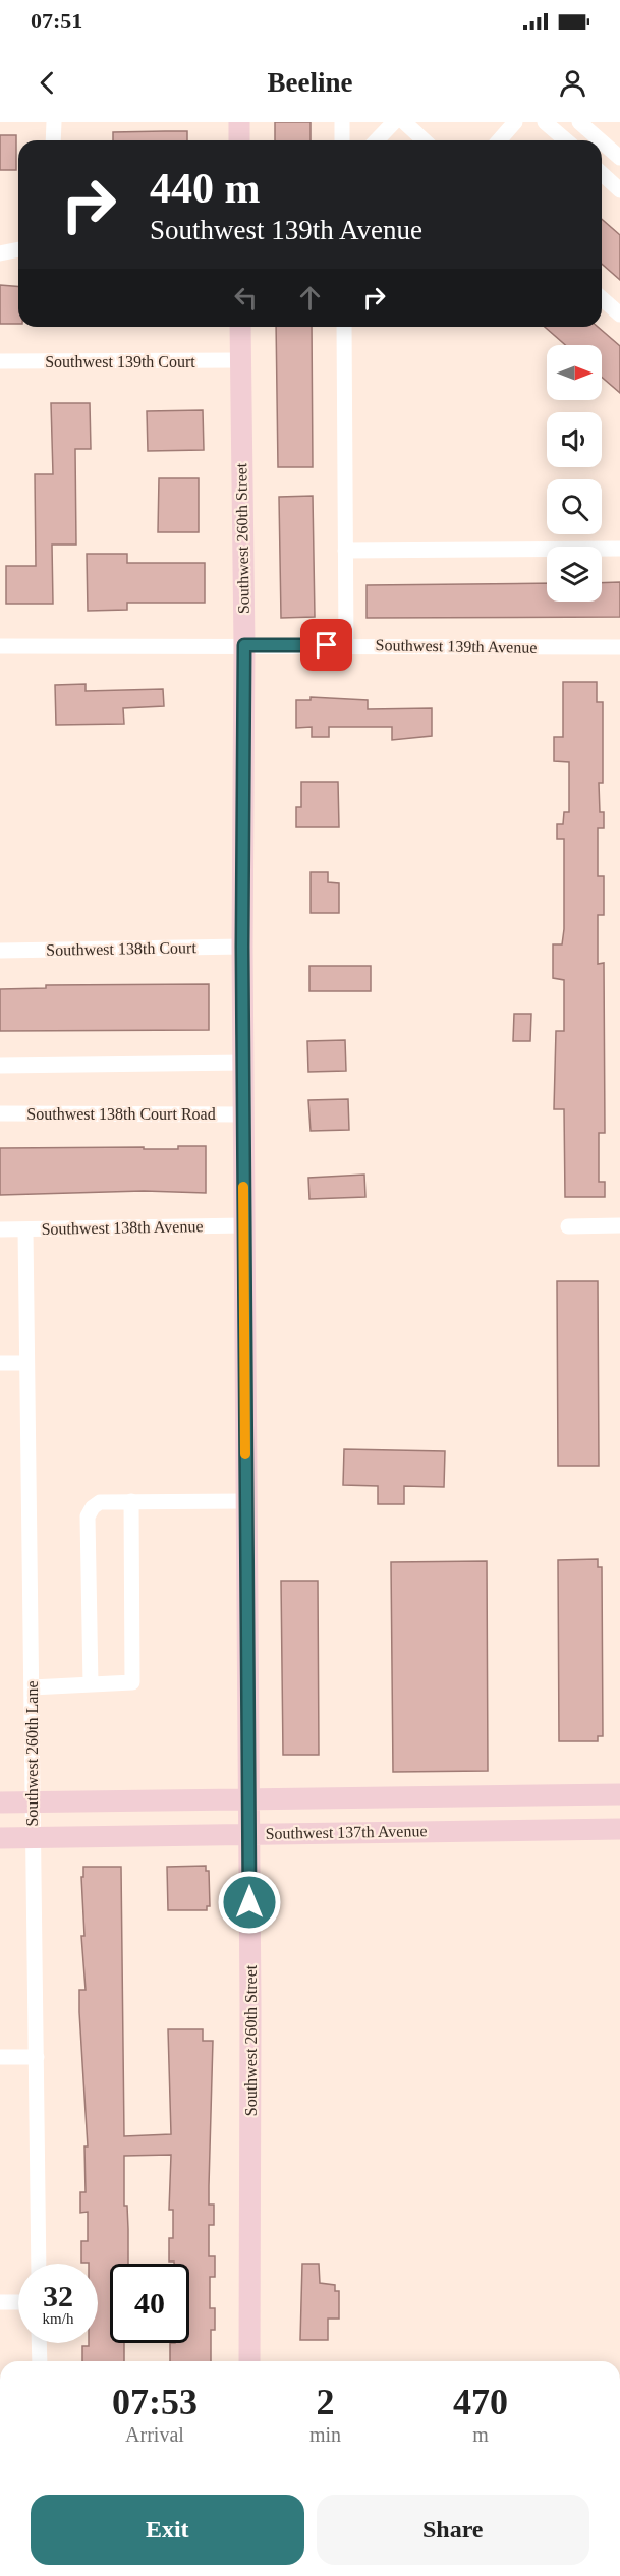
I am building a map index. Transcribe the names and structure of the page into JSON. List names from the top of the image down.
{
  "streets": {
    "street": [
      "Southwest 139th Court",
      "Southwest 260th Street",
      "Southwest 139th Avenue",
      "Southwest 138th Court",
      "Southwest 138th Court Road",
      "Southwest 138th Avenue",
      "Southwest 260th Lane",
      "Southwest 137th Avenue"
    ]
  },
  "crossings": [
    ["Southwest 139th Court", "Southwest 260th Street"],
    ["Southwest 260th Street", "Southwest 139th Avenue"],
    ["Southwest 260th Street", "Southwest 138th Court"],
    ["Southwest 260th Street", "Southwest 138th Court Road"],
    ["Southwest 260th Street", "Southwest 138th Avenue"],
    ["Southwest 260th Street", "Southwest 137th Avenue"],
    ["Southwest 138th Avenue", "Southwest 260th Lane"],
    ["Southwest 260th Lane", "Southwest 137th Avenue"]
  ],
  "north": "right",
  "page": {
    "status": "07:51",
    "header": "Beeline",
    "turn": ["440 m", "Southwest 139th Avenue"],
    "speed": "32 km/h",
    "limit": "40",
    "eta": [
      "07:53",
      "Arrival",
      "2",
      "min",
      "470",
      "m"
    ],
    "buttons": ["Exit", "Share"]
  }
}
